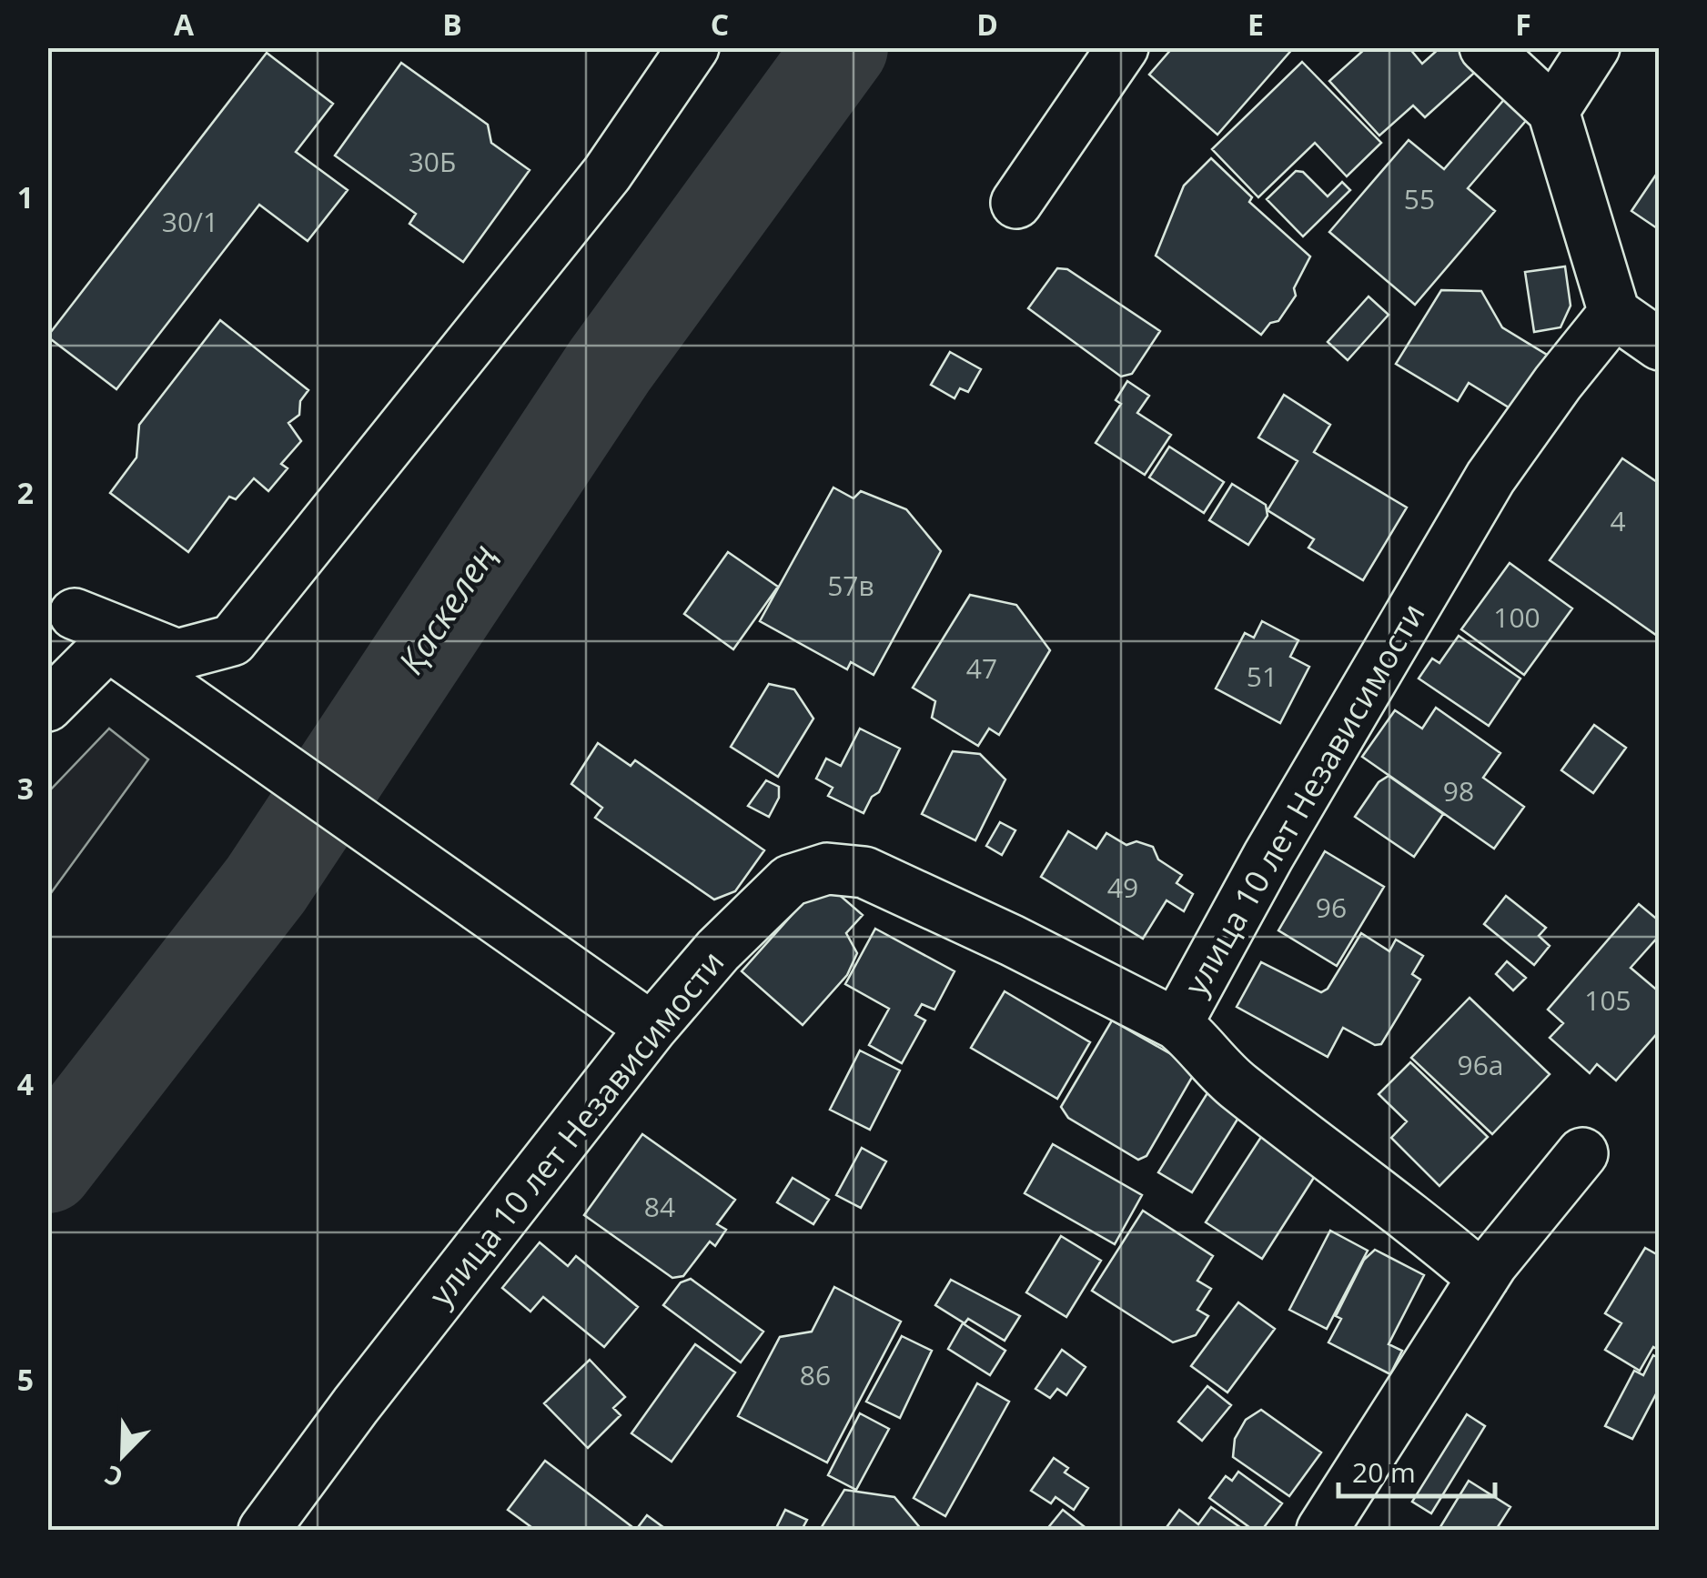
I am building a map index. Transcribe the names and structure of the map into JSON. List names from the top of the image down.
{
  "streets": {
    "street": ["улица 10 лет Независимости"]
  },
  "water": ["Қаскелең"],
  "house_numbers": [
    "30Б",
    "55",
    "30/1",
    "4",
    "57в",
    "100",
    "47",
    "51",
    "98",
    "49",
    "96",
    "105",
    "96а",
    "84",
    "86"
  ],
  "scale_bar": "20 m",
  "north": "bottom left",
  "grid": {
    "columns": [
      "A",
      "B",
      "C",
      "D",
      "E",
      "F"
    ],
    "rows": [
      "1",
      "2",
      "3",
      "4",
      "5"
    ]
  }
}
